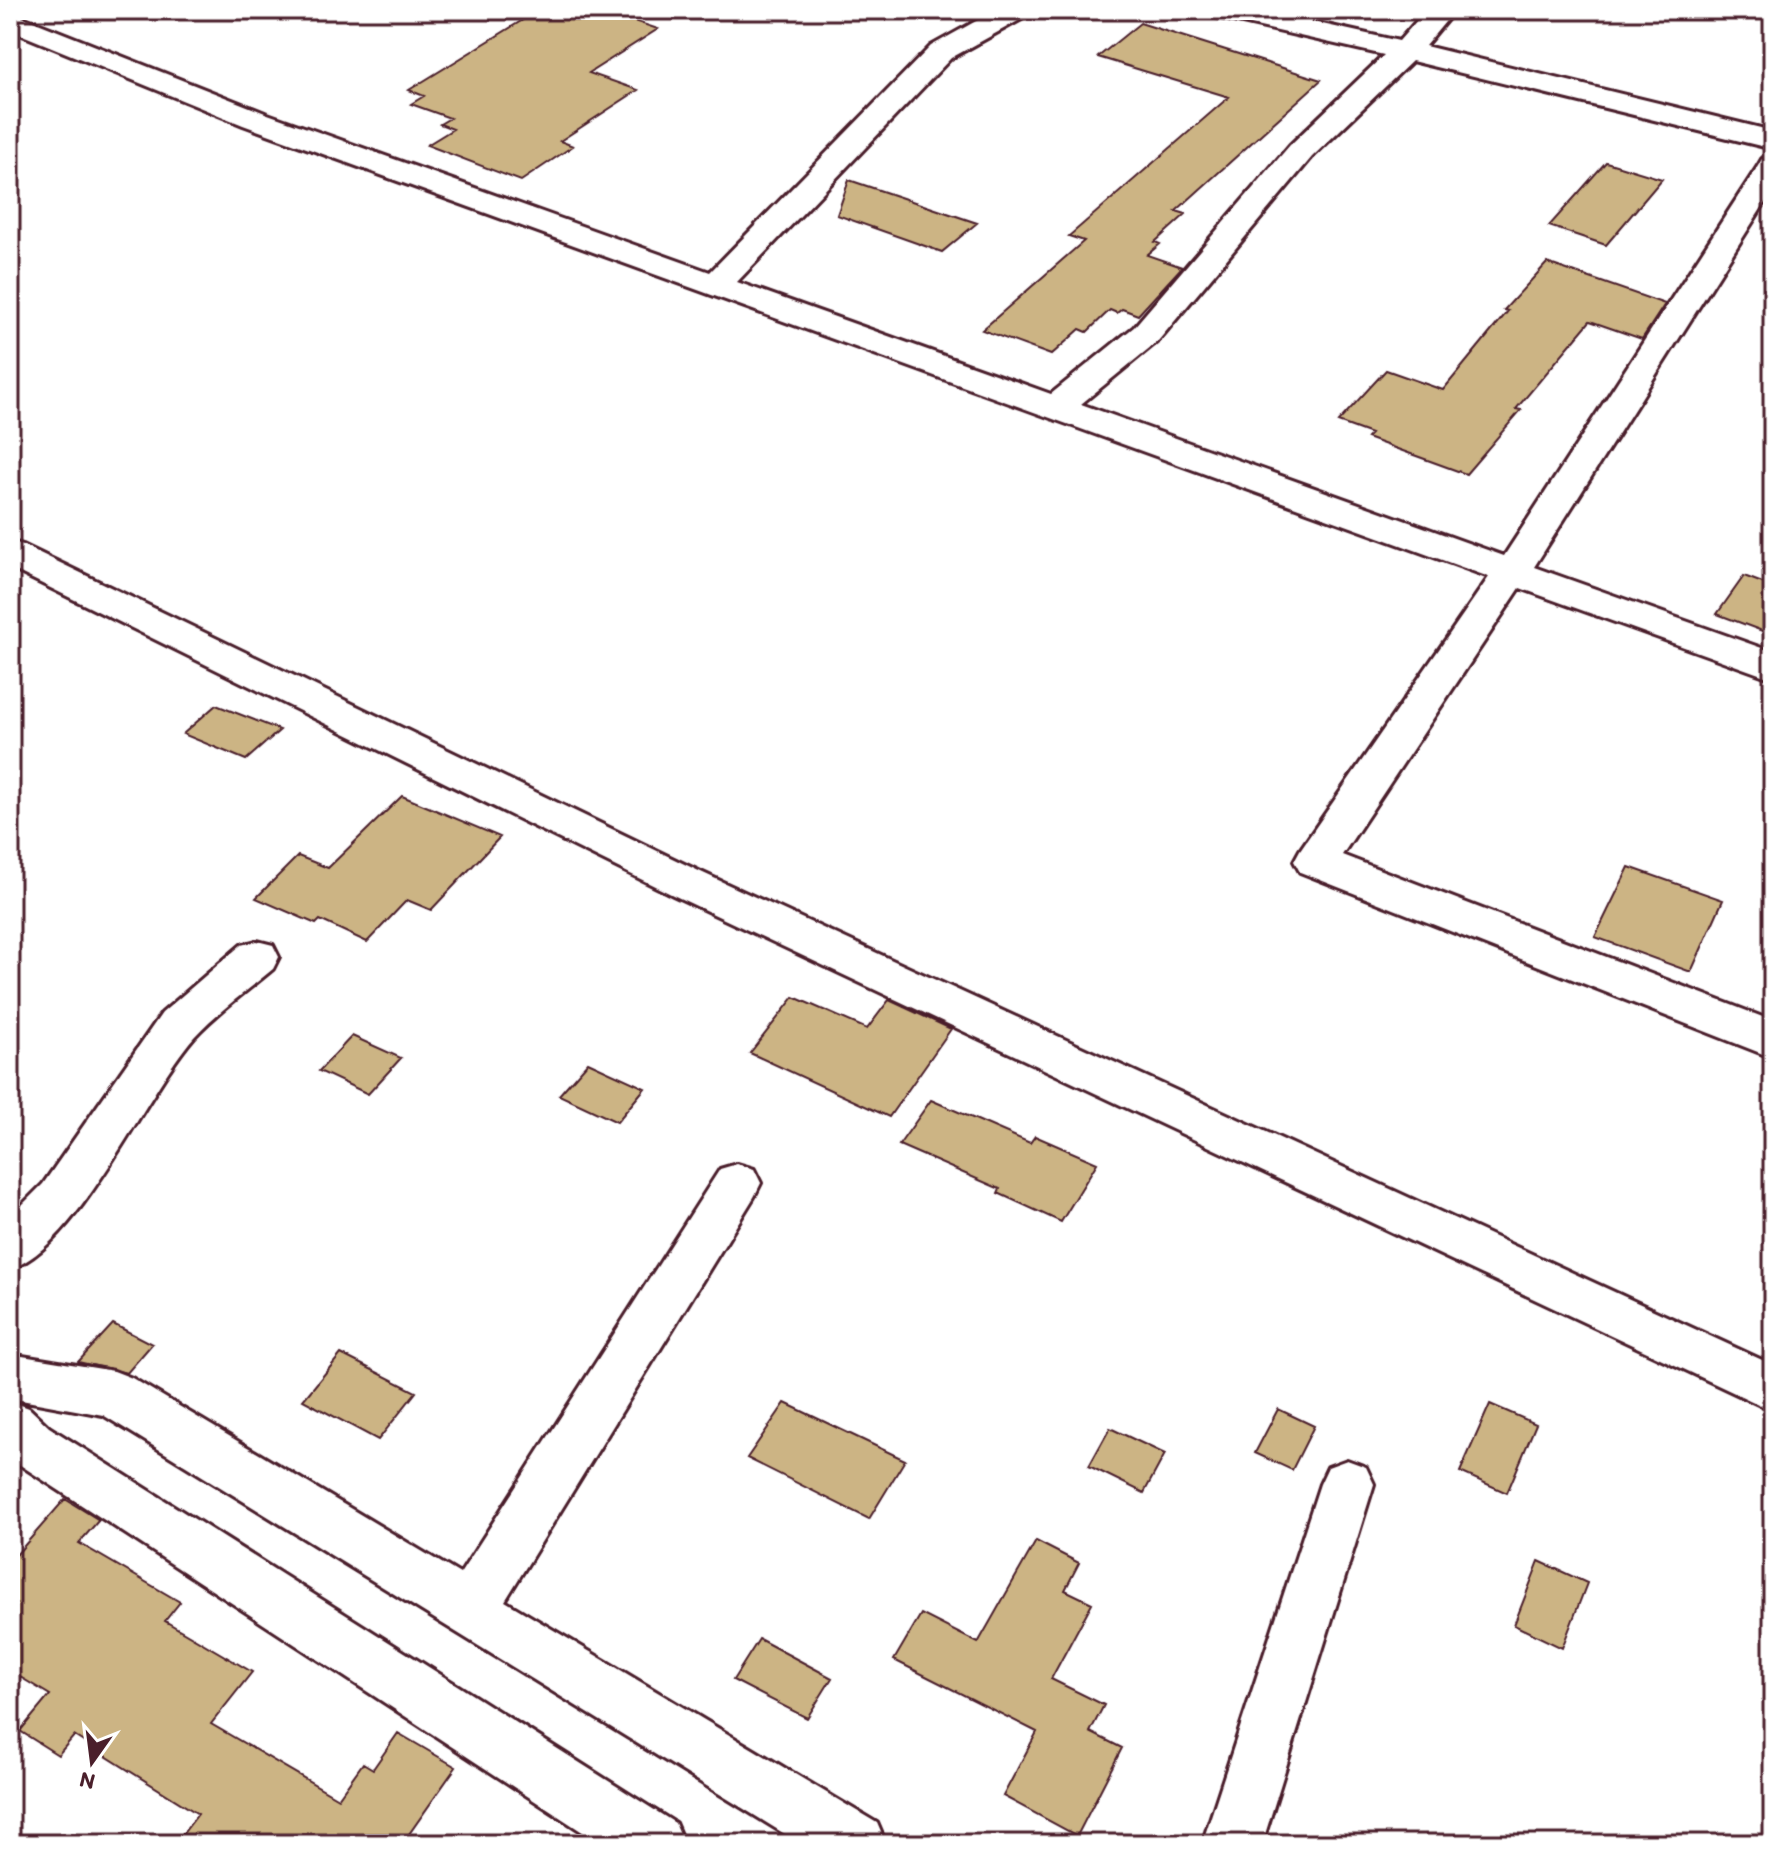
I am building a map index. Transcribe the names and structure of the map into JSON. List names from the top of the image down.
{
  "north": "bottom"
}
